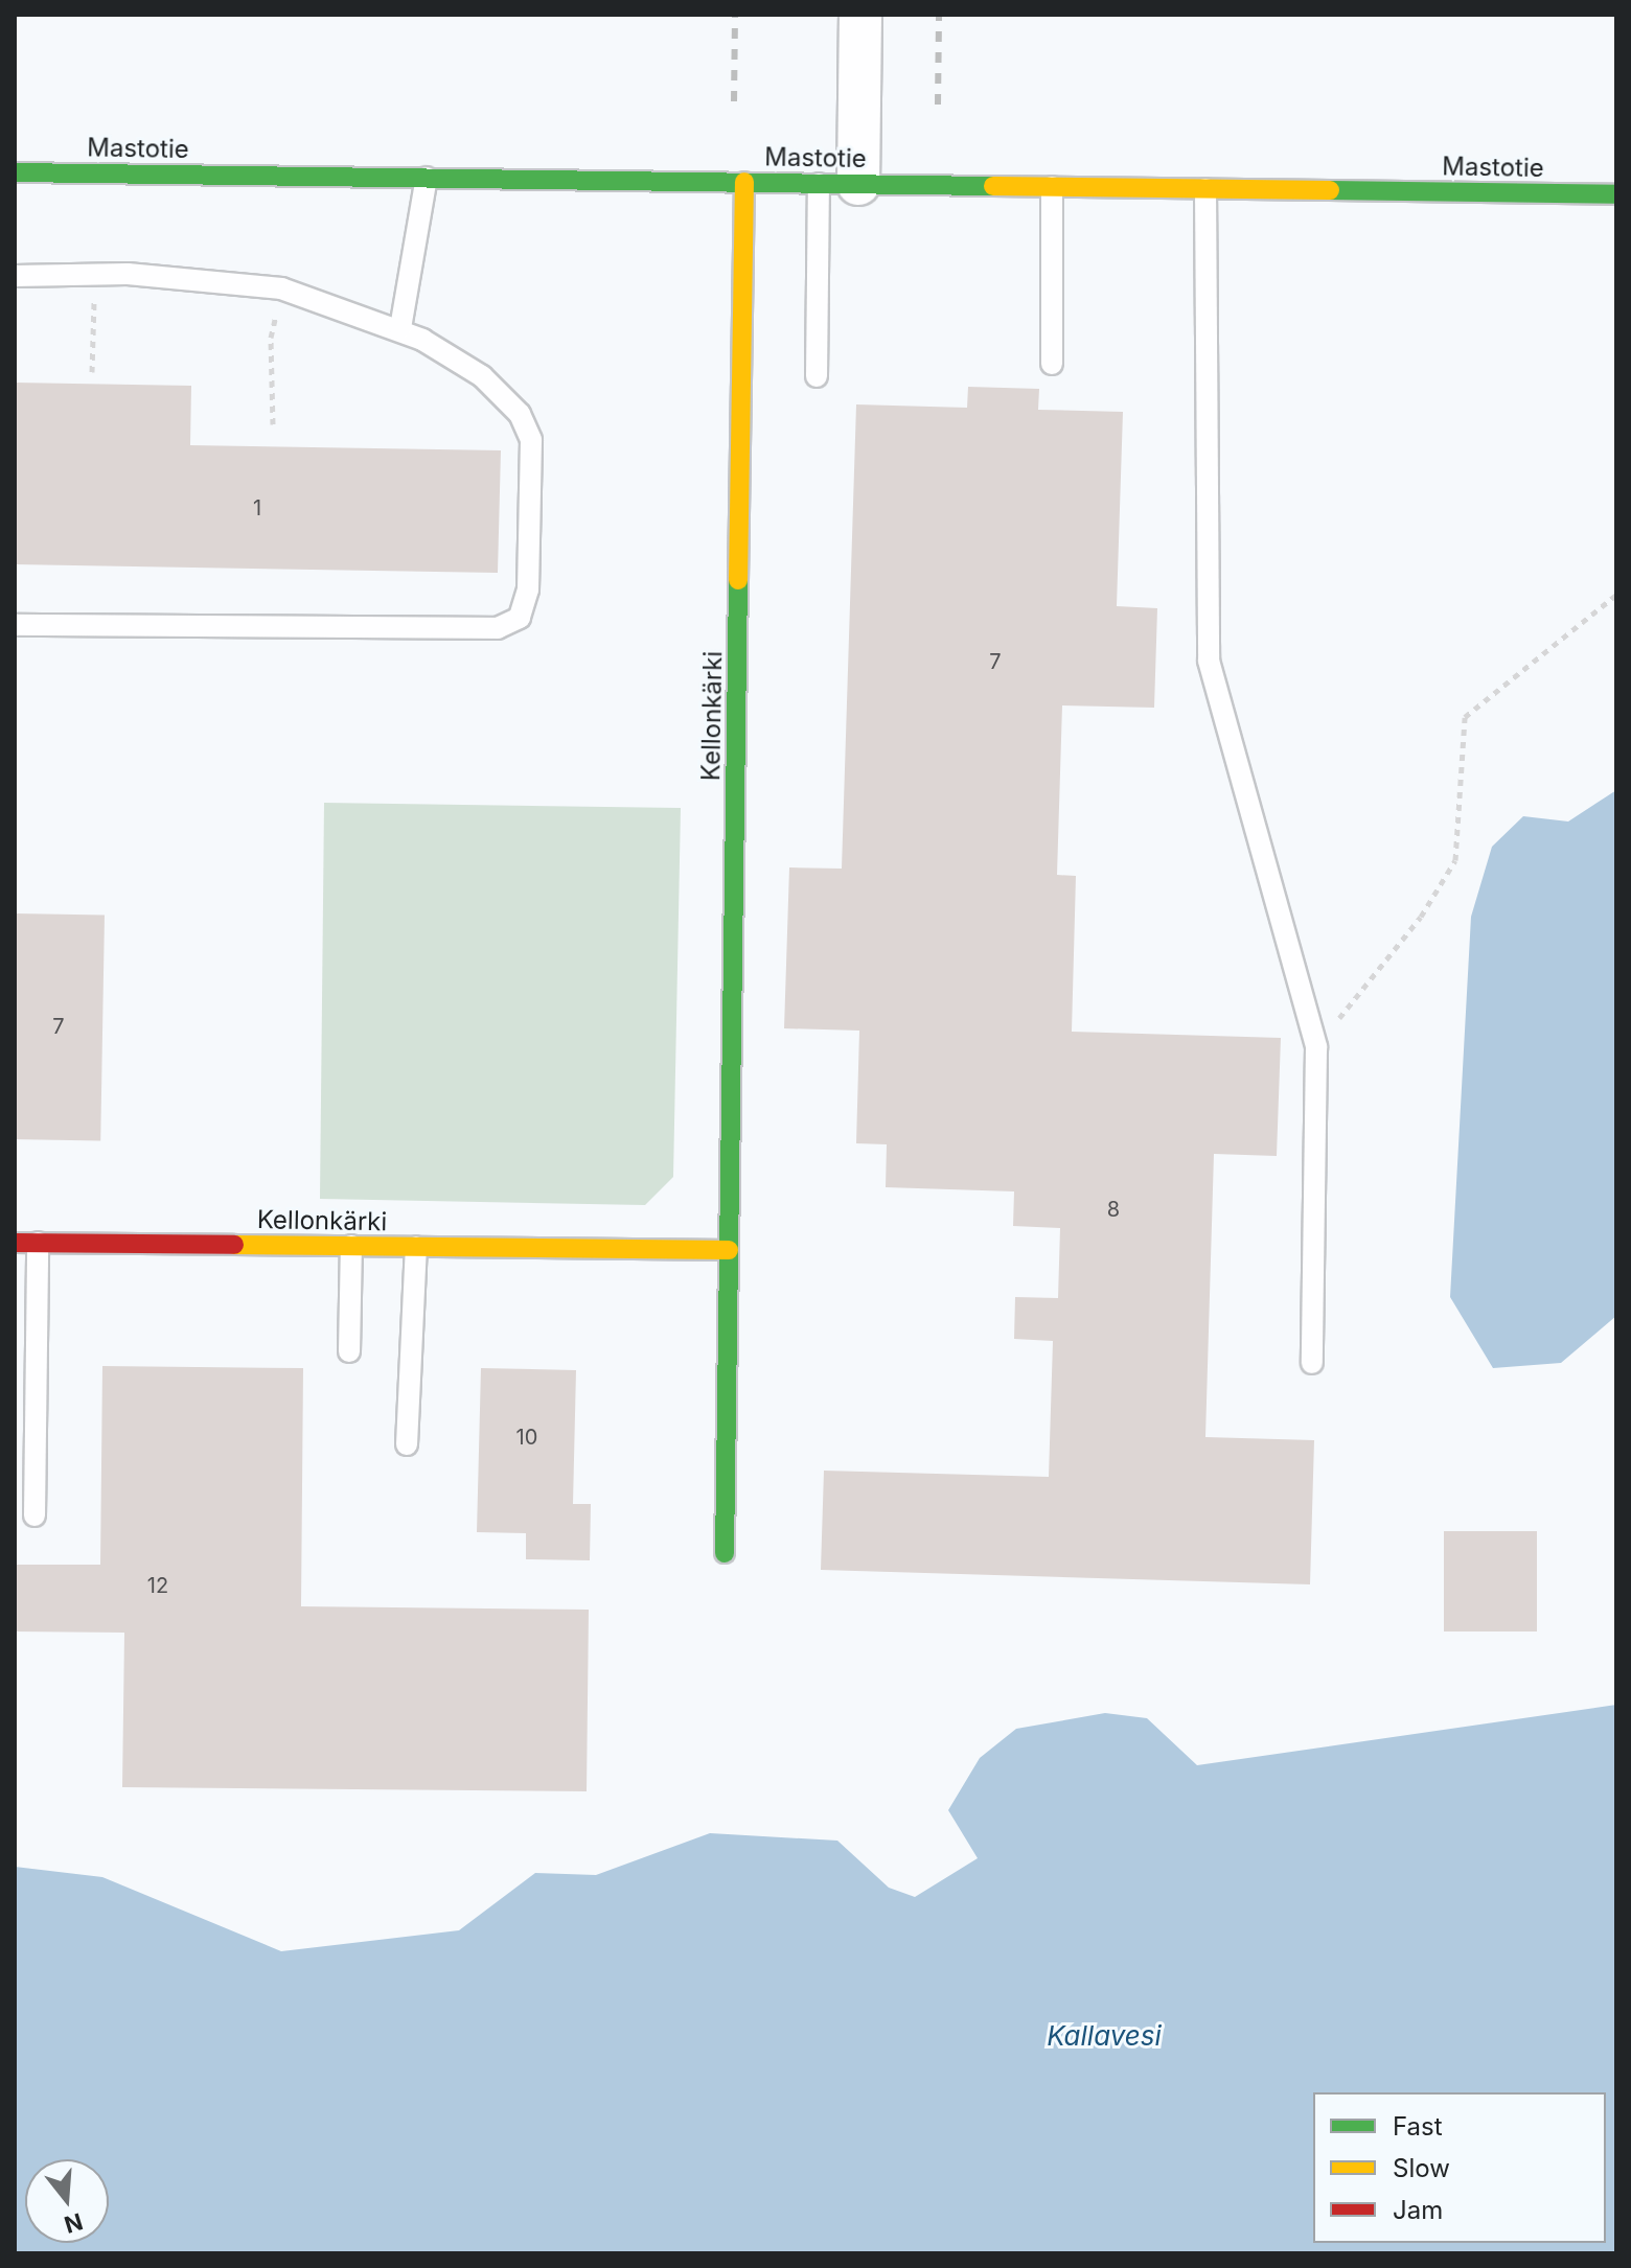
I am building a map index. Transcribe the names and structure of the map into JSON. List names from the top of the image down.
{
  "streets": {
    "street": ["Mastotie", "Kellonkärki"]
  },
  "crossings": [
    ["Mastotie", "Kellonkärki"]
  ],
  "water": ["Kallavesi"],
  "house_numbers": [
    "1",
    "7",
    "7",
    "8",
    "10",
    "12"
  ],
  "legend": ["Fast", "Slow", "Jam"],
  "north": "bottom"
}
